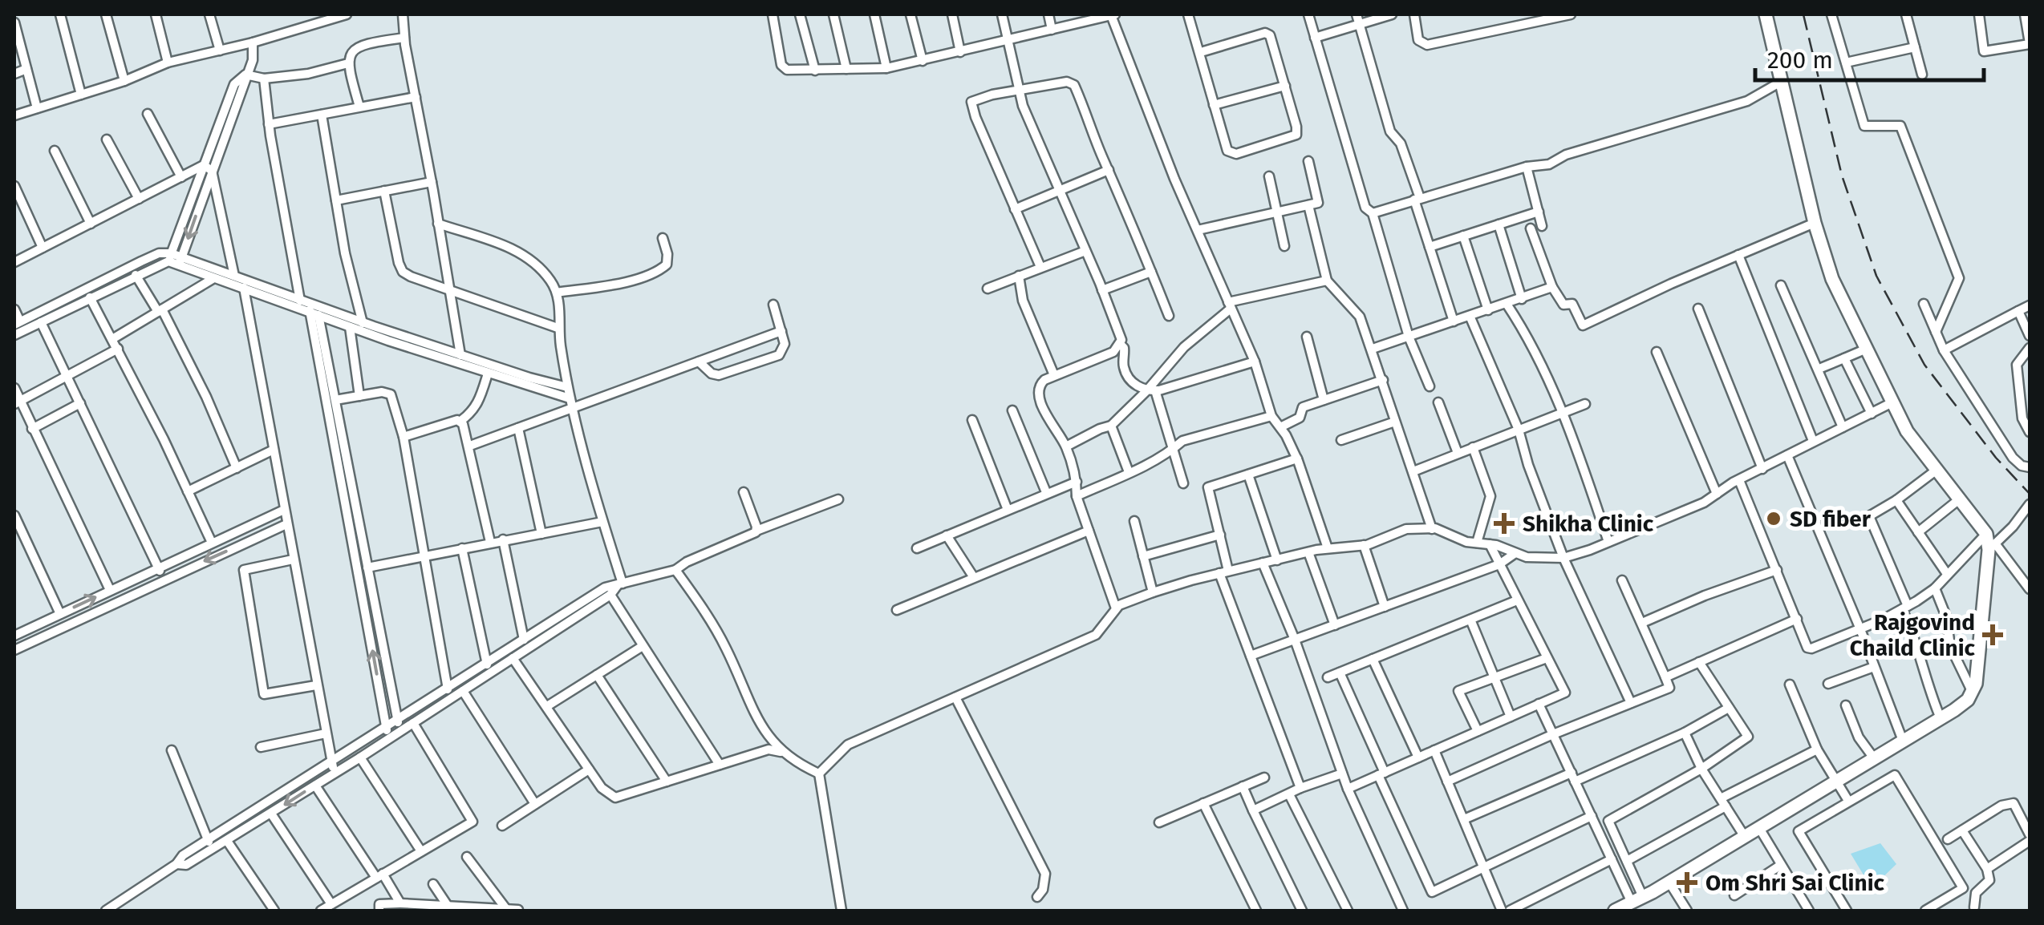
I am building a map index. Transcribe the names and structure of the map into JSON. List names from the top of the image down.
{
  "places": {
    "other": ["SD fiber"],
    "health": ["Shikha Clinic", "Rajgovind Chaild Clinic", "Om Shri Sai Clinic"]
  },
  "scale_bar": "200 m"
}
